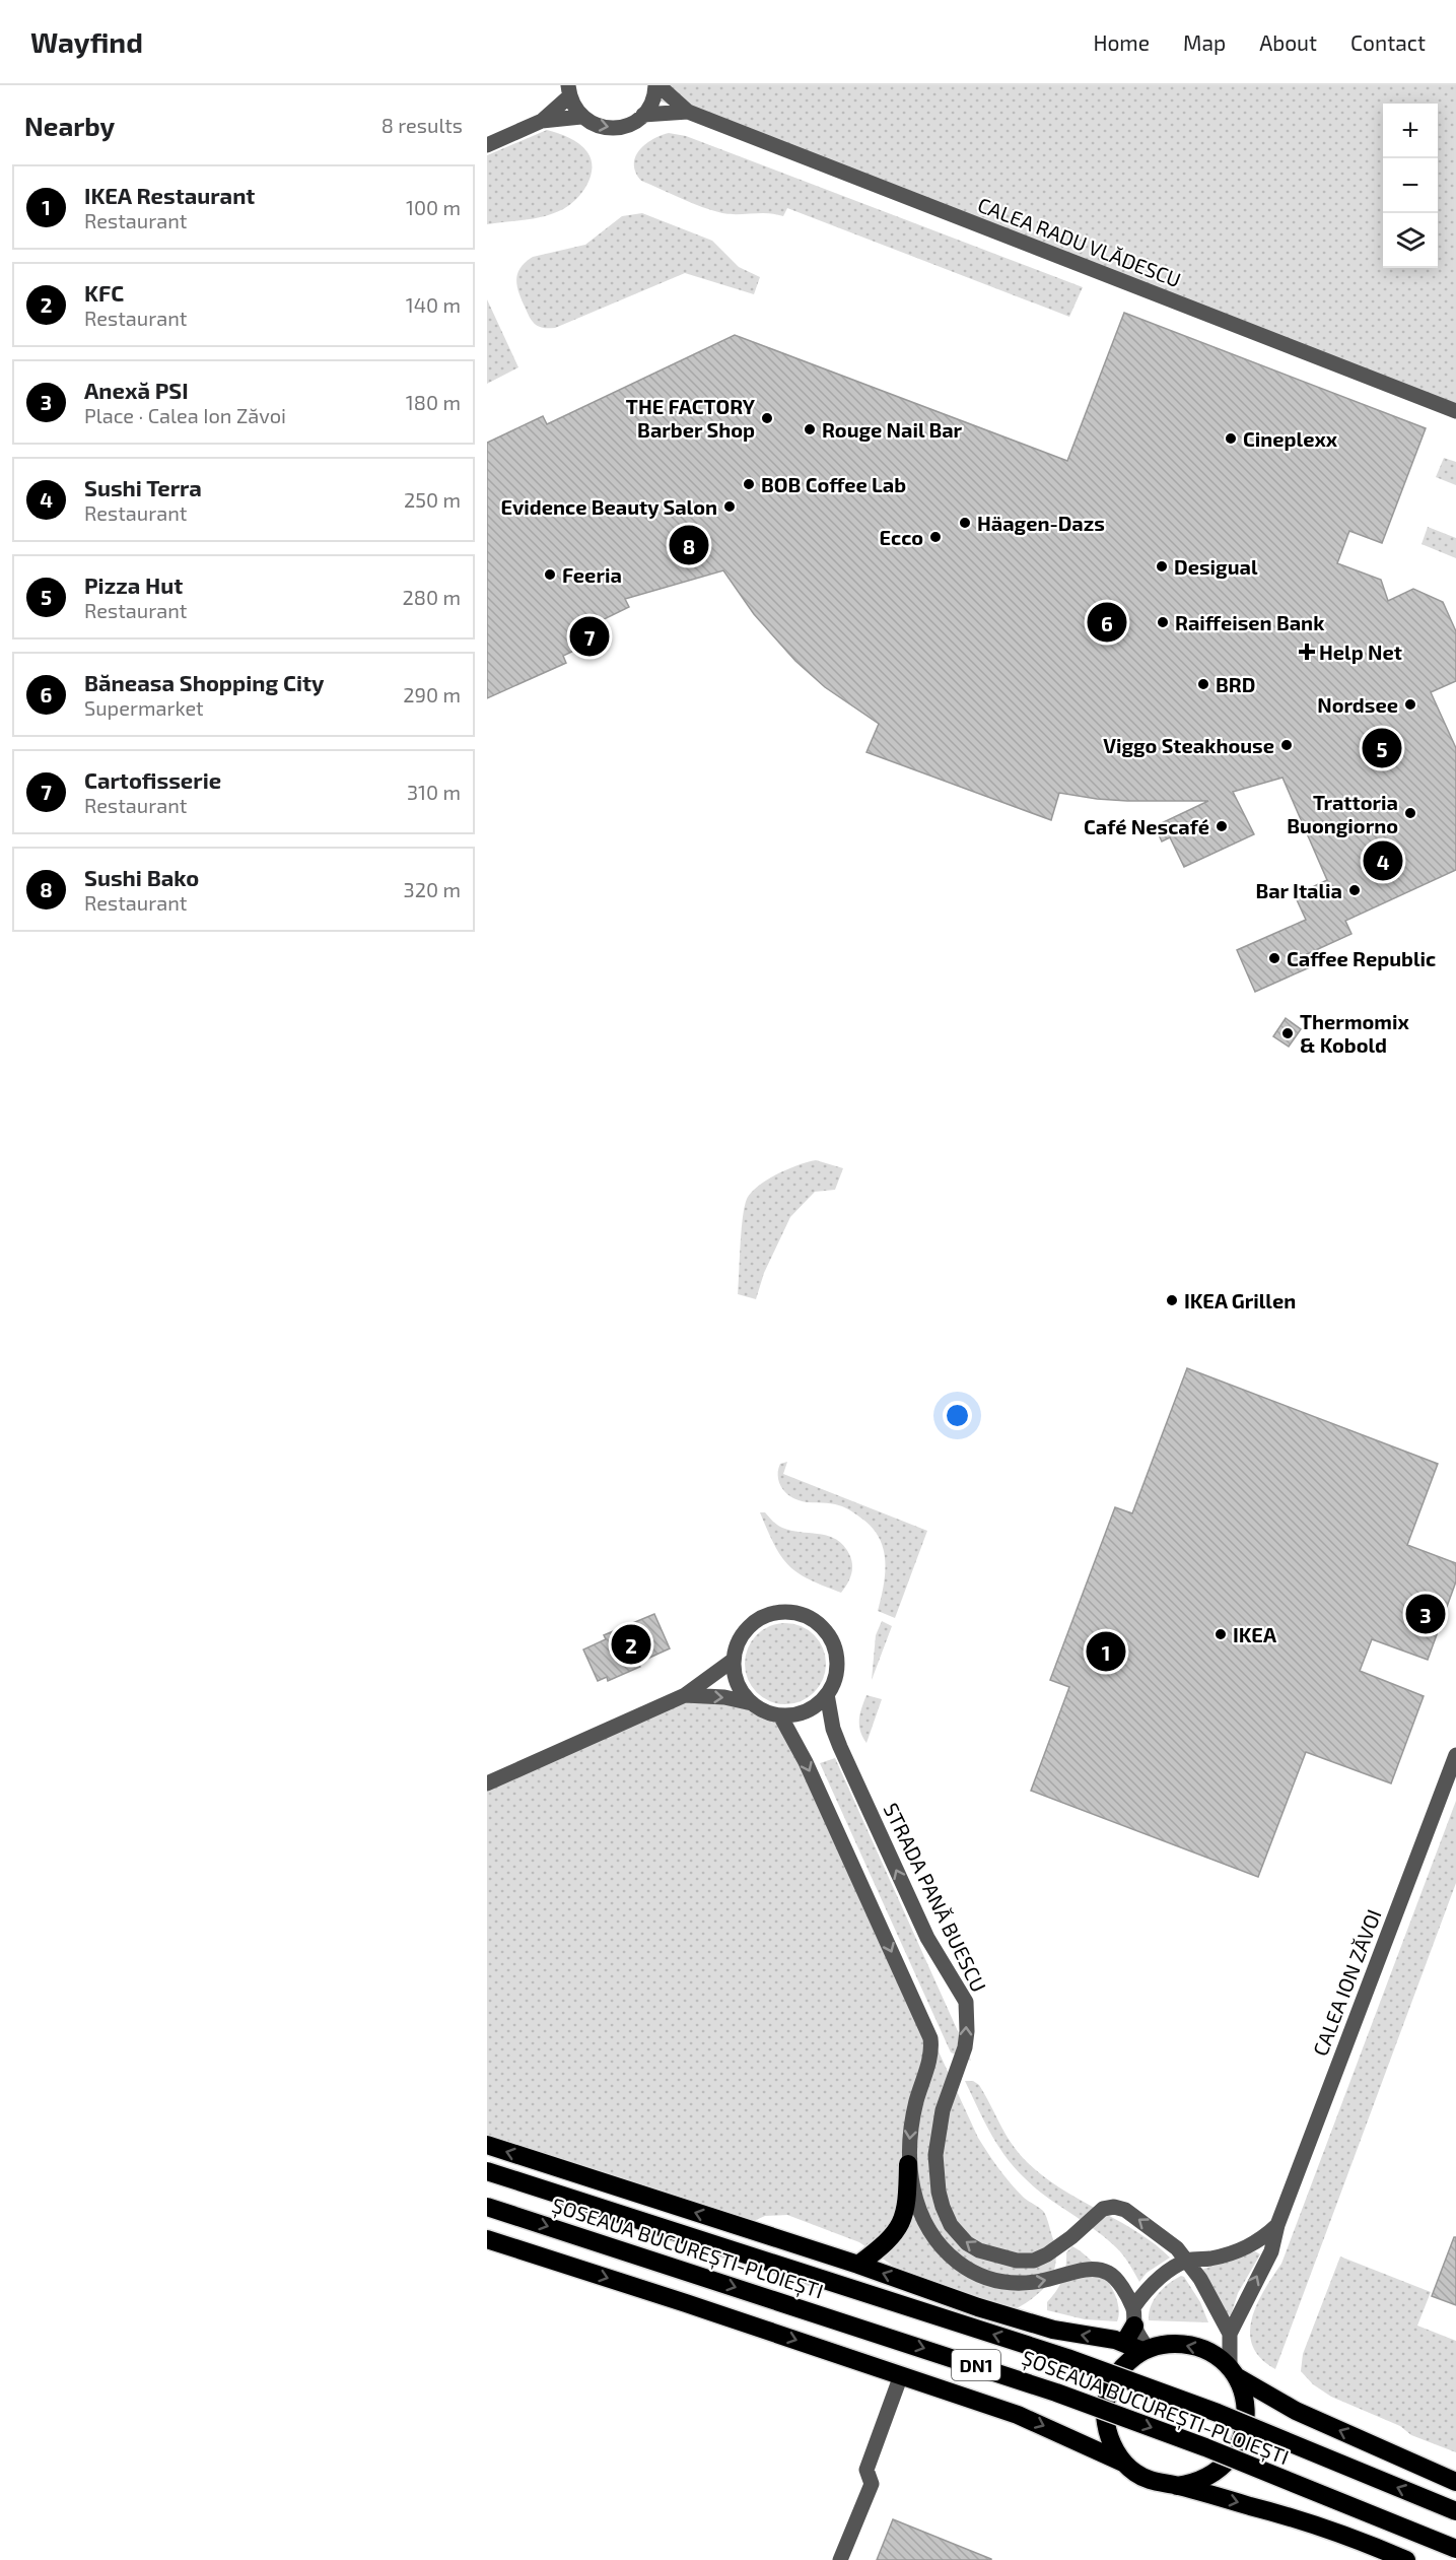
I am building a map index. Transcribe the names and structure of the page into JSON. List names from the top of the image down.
{
  "streets": {
    "highway": ["ȘOSEAUA BUCUREȘTI-PLOIEȘTI", "DN1"],
    "street": ["CALEA RADU VLĂDESCU", "STRADA PANĂ BUESCU", "CALEA ION ZĂVOI"]
  },
  "crossings": [
    ["STRADA PANĂ BUESCU", "CALEA ION ZĂVOI"],
    ["STRADA PANĂ BUESCU", "DN1"]
  ],
  "places": {
    "other": [
      "THE FACTORY Barber Shop",
      "Rouge Nail Bar",
      "Cineplexx",
      "BOB Coffee Lab",
      "Evidence Beauty Salon",
      "Häagen-Dazs",
      "Ecco",
      "Desigual",
      "Feeria",
      "Raiffeisen Bank",
      "BRD",
      "Nordsee",
      "Viggo Steakhouse",
      "Trattoria Buongiorno",
      "Café Nescafé",
      "Bar Italia",
      "Caffee Republic",
      "Thermomix & Kobold",
      "IKEA Grillen",
      "IKEA"
    ],
    "health": ["Help Net"]
  },
  "page": {
    "header": "Wayfind",
    "nav": [
      "Home",
      "Map",
      "About",
      "Contact"
    ],
    "heading": ["Nearby", "8 results"],
    "map_buttons": ["+", "−"],
    "list": [
      {
        "mark": "1",
        "name": "IKEA Restaurant",
        "note": "Restaurant",
        "value": "100 m"
      },
      {
        "mark": "2",
        "name": "KFC",
        "note": "Restaurant",
        "value": "140 m"
      },
      {
        "mark": "3",
        "name": "Anexă PSI",
        "note": "Place · Calea Ion Zăvoi",
        "value": "180 m"
      },
      {
        "mark": "4",
        "name": "Sushi Terra",
        "note": "Restaurant",
        "value": "250 m"
      },
      {
        "mark": "5",
        "name": "Pizza Hut",
        "note": "Restaurant",
        "value": "280 m"
      },
      {
        "mark": "6",
        "name": "Băneasa Shopping City",
        "note": "Supermarket",
        "value": "290 m"
      },
      {
        "mark": "7",
        "name": "Cartofisserie",
        "note": "Restaurant",
        "value": "310 m"
      },
      {
        "mark": "8",
        "name": "Sushi Bako",
        "note": "Restaurant",
        "value": "320 m"
      }
    ],
    "pins": [
      "8",
      "6",
      "7",
      "5",
      "4",
      "3",
      "2",
      "1"
    ]
  }
}
